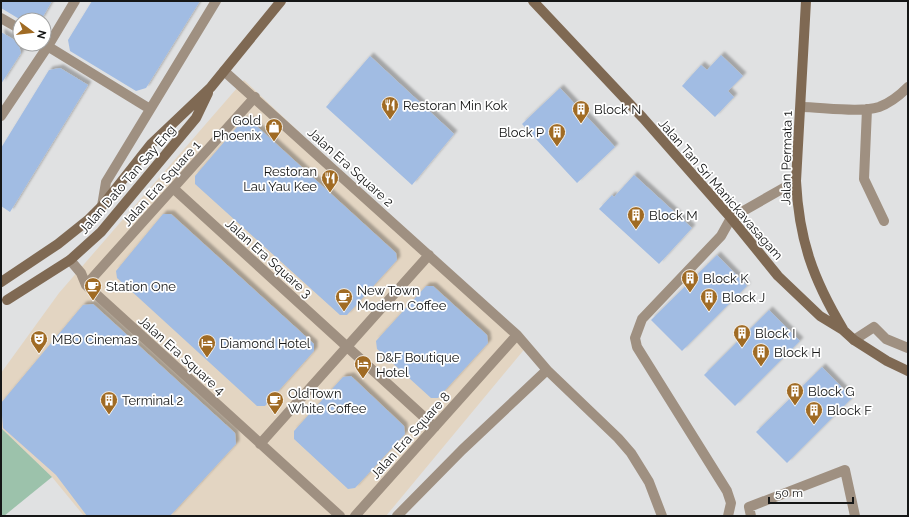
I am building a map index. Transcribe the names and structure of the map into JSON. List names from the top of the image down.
{
  "streets": {
    "main road": ["Jalan Permata 1", "Jalan Dato Tan Say Eng", "Jalan Tan Sri Manickavasagam"],
    "street": [
      "Jalan Era Square 2",
      "Jalan Era Square 1",
      "Jalan Era Square 3",
      "Jalan Era Square 4",
      "Jalan Era Square 8"
    ]
  },
  "crossings": [
    ["Jalan Permata 1", "Jalan Tan Sri Manickavasagam"],
    ["Jalan Era Square 2", "Jalan Dato Tan Say Eng"],
    ["Jalan Era Square 2", "Jalan Era Square 1"],
    ["Jalan Era Square 2", "Jalan Era Square 8"],
    ["Jalan Dato Tan Say Eng", "Jalan Era Square 4"],
    ["Jalan Era Square 1", "Jalan Era Square 3"],
    ["Jalan Era Square 1", "Jalan Era Square 4"],
    ["Jalan Era Square 3", "Jalan Era Square 8"]
  ],
  "places": {
    "restaurant": ["Restoran Min Kok", "Restoran Lau Yau Kee"],
    "building": [
      "Block N",
      "Block P",
      "Block M",
      "Block K",
      "Block J",
      "Block I",
      "Block H",
      "Block G",
      "Terminal 2",
      "Block F"
    ],
    "shop": ["Gold Phoenix"],
    "cafe": ["Station One", "New Town Modern Coffee", "OldTown White Coffee"],
    "theatre": ["MBO Cinemas"],
    "hotel": ["Diamond Hotel", "D&F Boutique Hotel"]
  },
  "scale_bar": "50 m",
  "north": "right"
}
